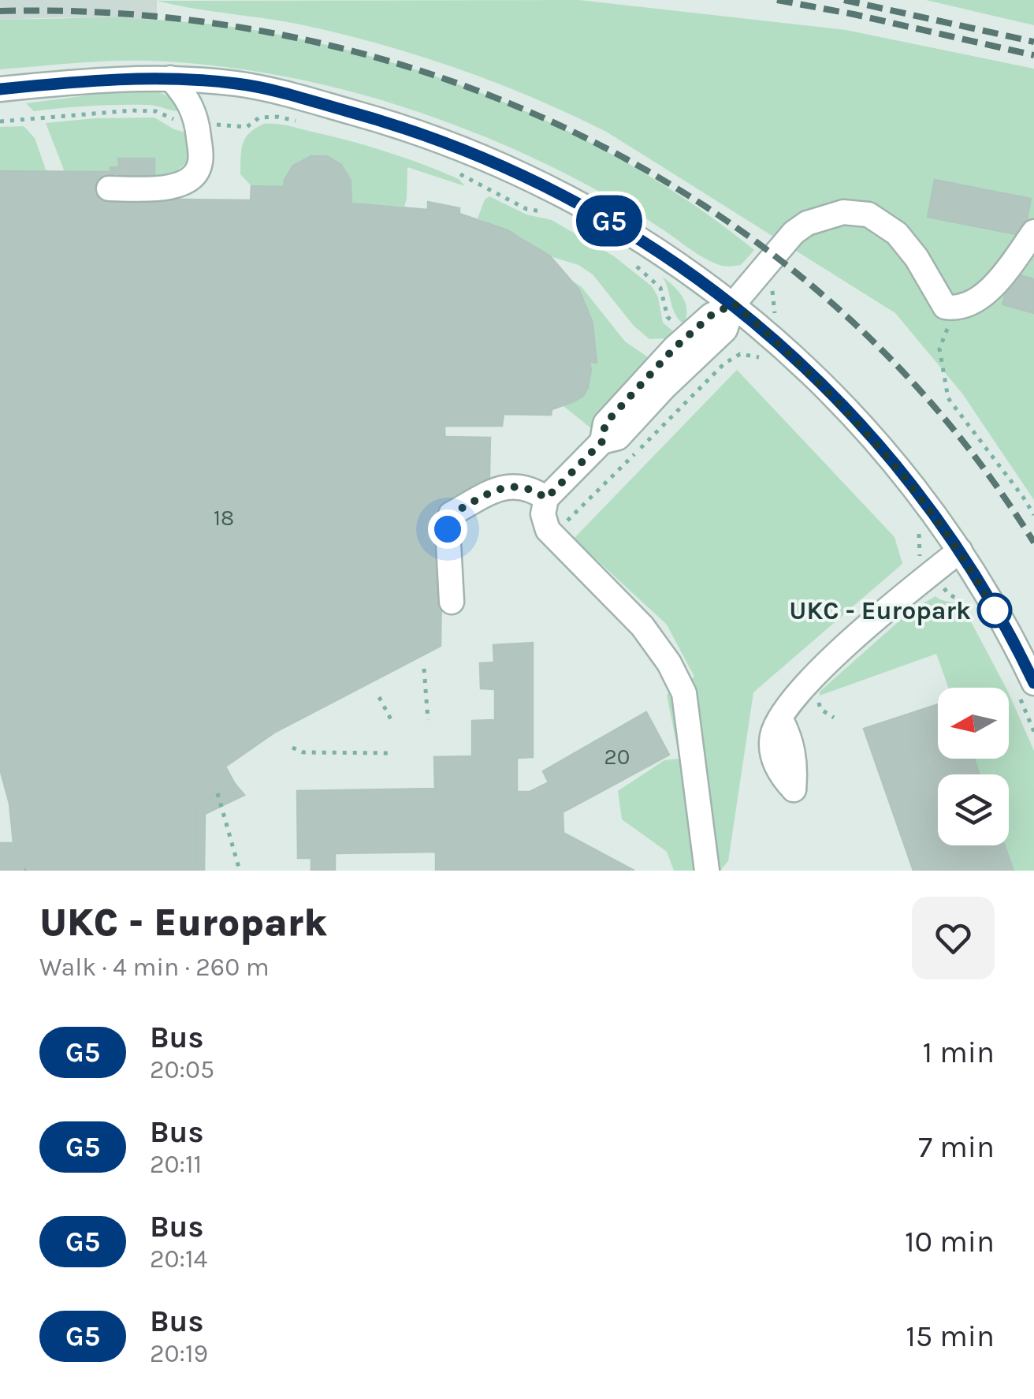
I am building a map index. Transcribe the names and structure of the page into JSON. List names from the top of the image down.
{
  "places": ["UKC - Europark"],
  "lines": ["bus line G5"],
  "house_numbers": ["18", "20"],
  "north": "left",
  "page": {
    "on_map": "G5",
    "heading": ["UKC - Europark", "Walk · 4 min · 260 m"],
    "list": [
      {
        "mark": "G5",
        "name": "Bus",
        "note": "20:05",
        "value": "1 min"
      },
      {
        "mark": "G5",
        "name": "Bus",
        "note": "20:11",
        "value": "7 min"
      },
      {
        "mark": "G5",
        "name": "Bus",
        "note": "20:14",
        "value": "10 min"
      },
      {
        "mark": "G5",
        "name": "Bus",
        "note": "20:19",
        "value": "15 min"
      }
    ]
  }
}
